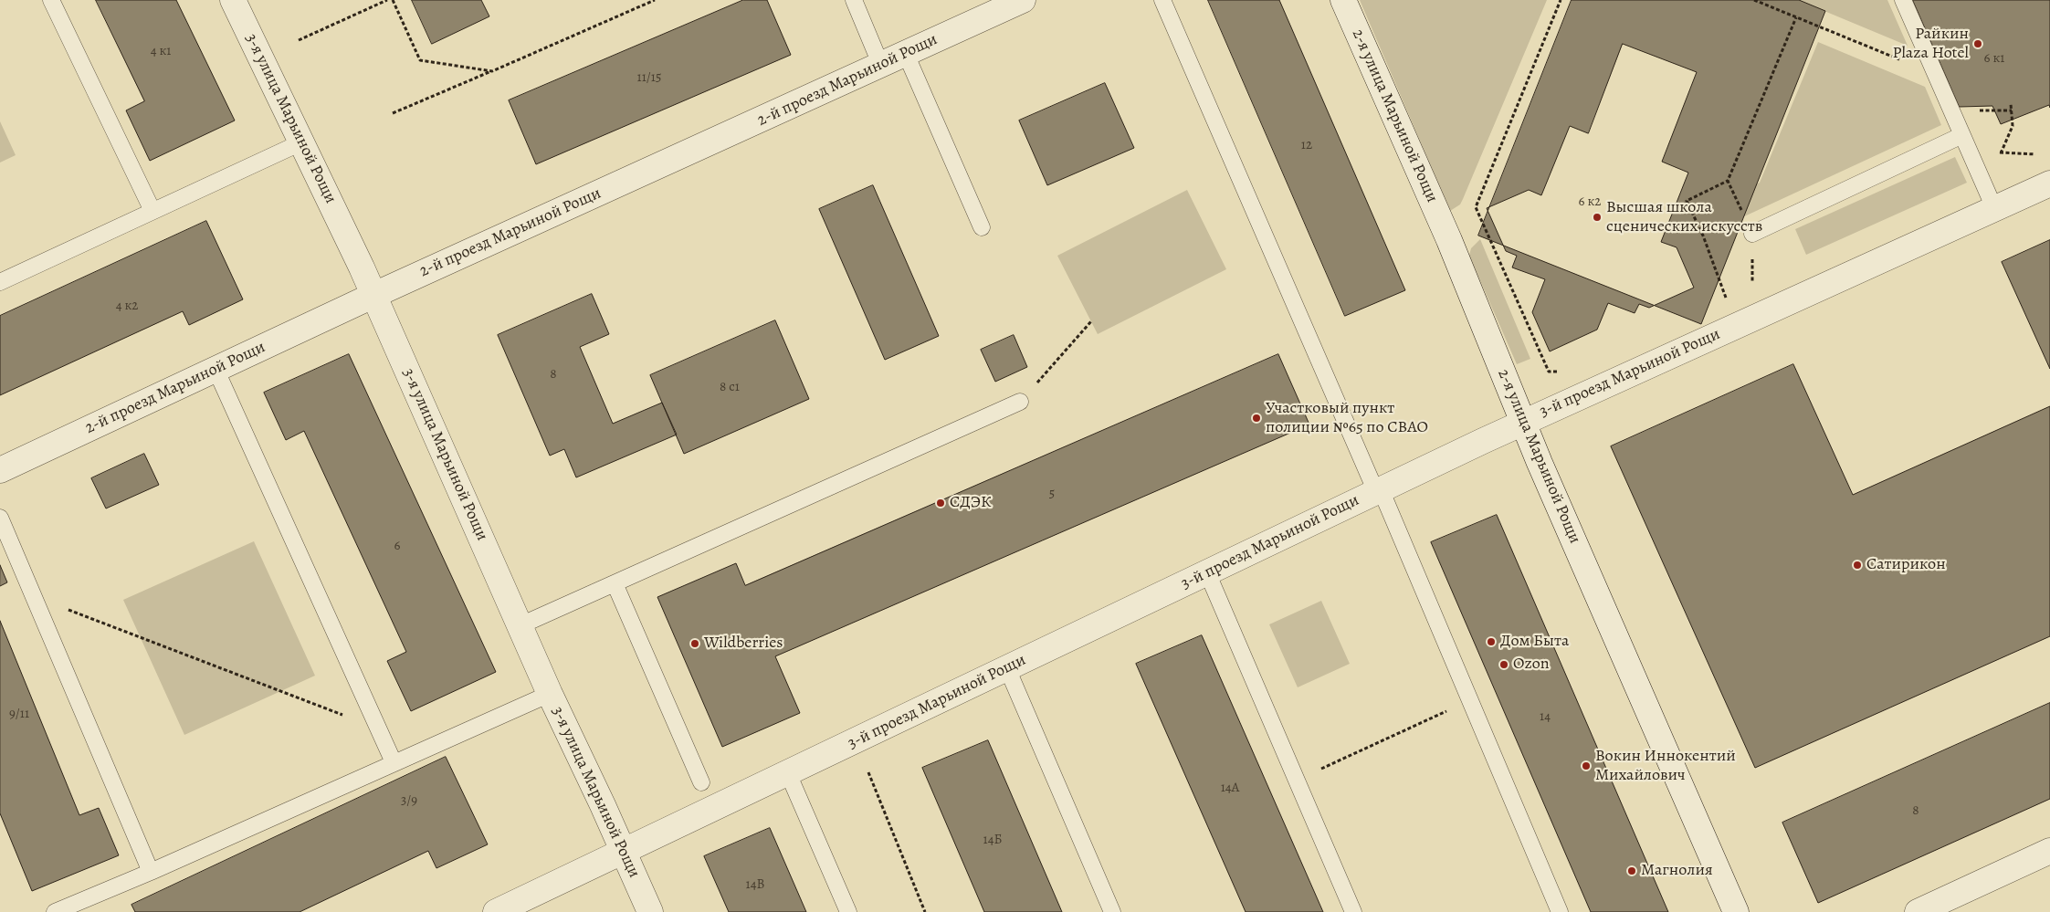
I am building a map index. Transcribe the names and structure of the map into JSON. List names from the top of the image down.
{
  "streets": {
    "street": [
      "2-й проезд Марьиной Рощи",
      "2-я улица Марьиной Рощи",
      "3-я улица Марьиной Рощи",
      "3-й проезд Марьиной Рощи"
    ]
  },
  "crossings": [
    ["2-й проезд Марьиной Рощи", "3-я улица Марьиной Рощи"],
    ["2-я улица Марьиной Рощи", "3-й проезд Марьиной Рощи"],
    ["3-я улица Марьиной Рощи", "3-й проезд Марьиной Рощи"]
  ],
  "places": [
    "Райкин Plaza Hotel",
    "Высшая школа сценических искусств",
    "Участковый пункт полиции №65 по СВАО",
    "СДЭК",
    "Сатирикон",
    "Дом Быта",
    "Wildberries",
    "Ozon",
    "Вокин Иннокентий Михайлович",
    "Магнолия"
  ],
  "house_numbers": [
    "4 к1",
    "6 к1",
    "11/15",
    "12",
    "6 к2",
    "4 к2",
    "8",
    "8 с1",
    "5",
    "6",
    "9/11",
    "14",
    "14А",
    "3/9",
    "8",
    "14Б",
    "14В"
  ]
}
